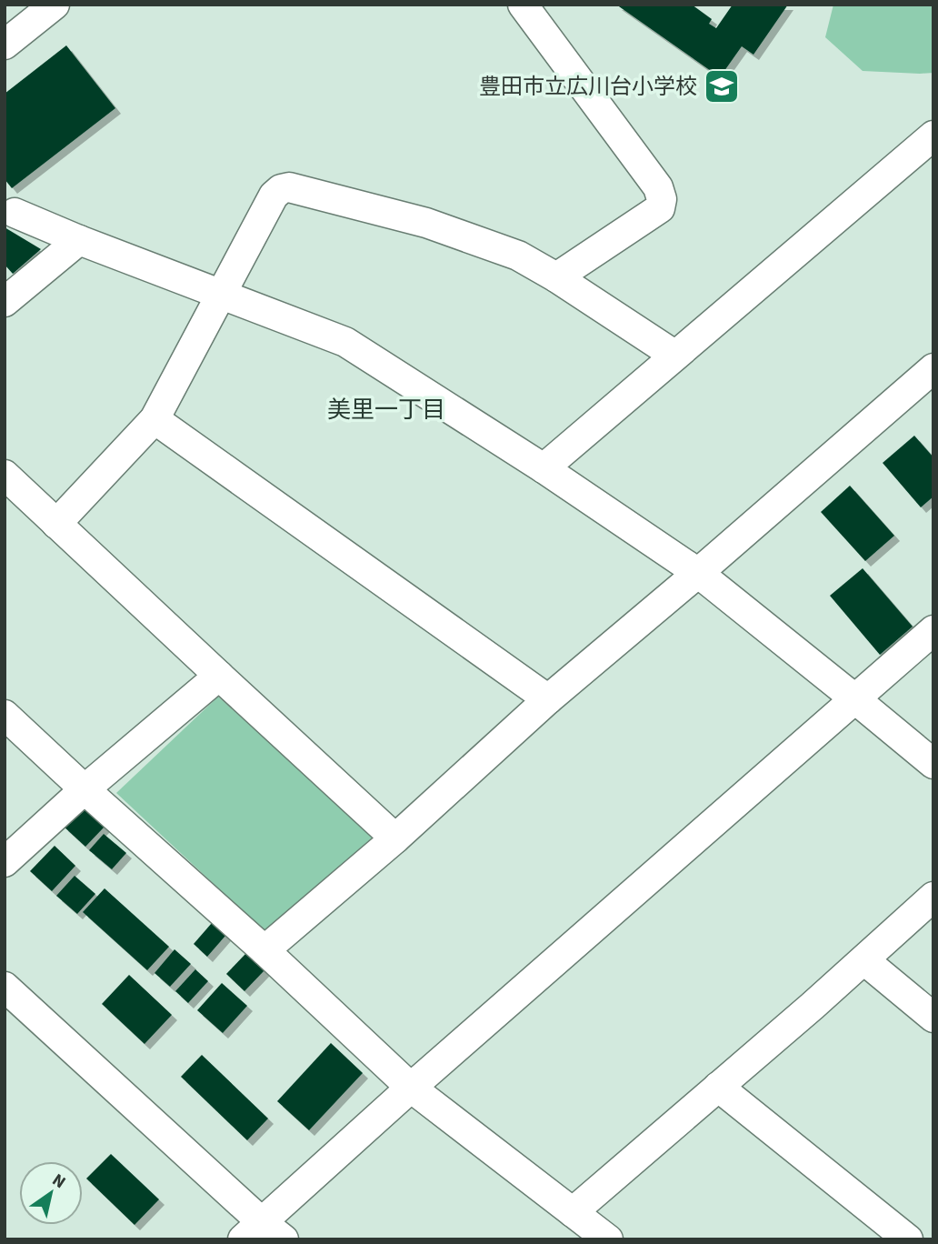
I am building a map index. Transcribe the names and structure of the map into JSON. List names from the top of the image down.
{
  "districts": ["美里一丁目"],
  "places": {
    "school or university": ["豊田市立広川台小学校"]
  },
  "north": "top right"
}
